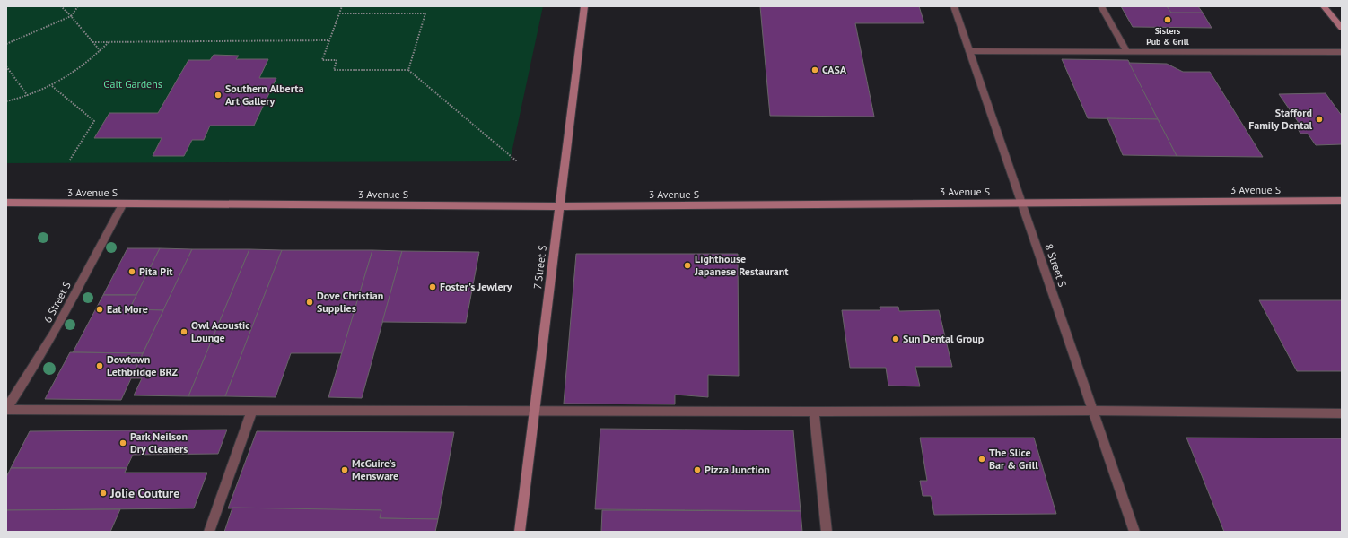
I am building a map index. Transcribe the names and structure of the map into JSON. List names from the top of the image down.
{
  "streets": {
    "main road": ["3 Avenue S", "7 Street S"],
    "street": ["8 Street S", "6 Street S"]
  },
  "crossings": [
    ["3 Avenue S", "8 Street S"],
    ["3 Avenue S", "7 Street S"],
    ["3 Avenue S", "6 Street S"]
  ],
  "parks": ["Galt Gardens"],
  "places": [
    "Sisters Pub & Grill",
    "CASA",
    "Southern Alberta Art Gallery",
    "Stafford Family Dental",
    "Lighthouse Japanese Restaurant",
    "Pita Pit",
    "Foster's Jewlery",
    "Dove Christian Supplies",
    "Eat More",
    "Owl Acoustic Lounge",
    "Sun Dental Group",
    "Dowtown Lethbridge BRZ",
    "Park Neilson Dry Cleaners",
    "The Slice Bar & Grill",
    "McGuire's Mensware",
    "Pizza Junction",
    "Jolie Couture"
  ]
}
